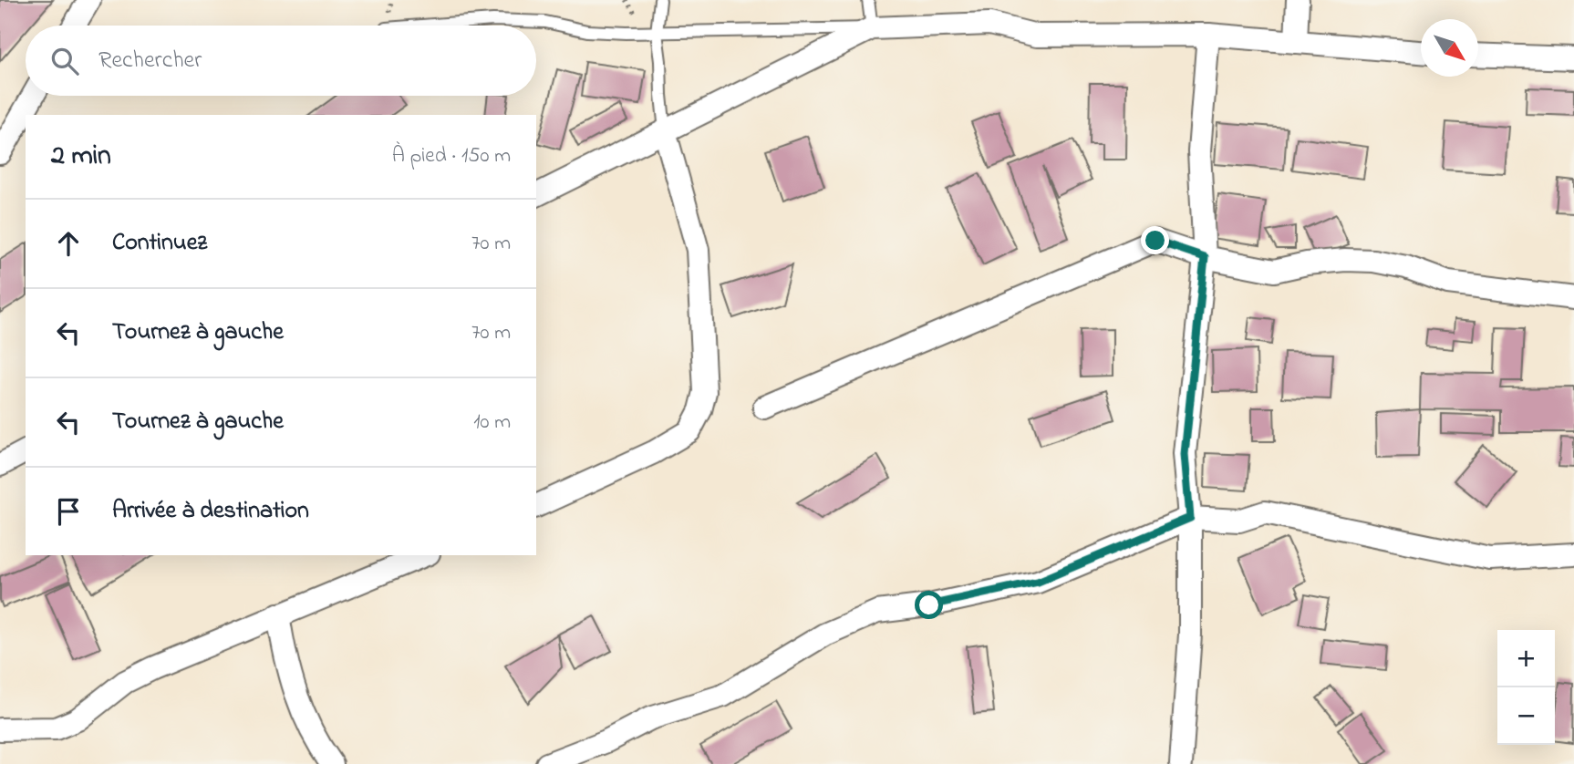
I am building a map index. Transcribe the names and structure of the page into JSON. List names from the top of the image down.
{
  "north": "bottom right",
  "page": {
    "search": "Rechercher",
    "heading": ["2 min", "À pied · 150 m"],
    "list": [
      ["Continuez", "70 m"],
      ["Tournez à gauche", "70 m"],
      ["Tournez à gauche", "10 m"],
      "Arrivée à destination"
    ],
    "map_buttons": ["+", "−"]
  }
}
